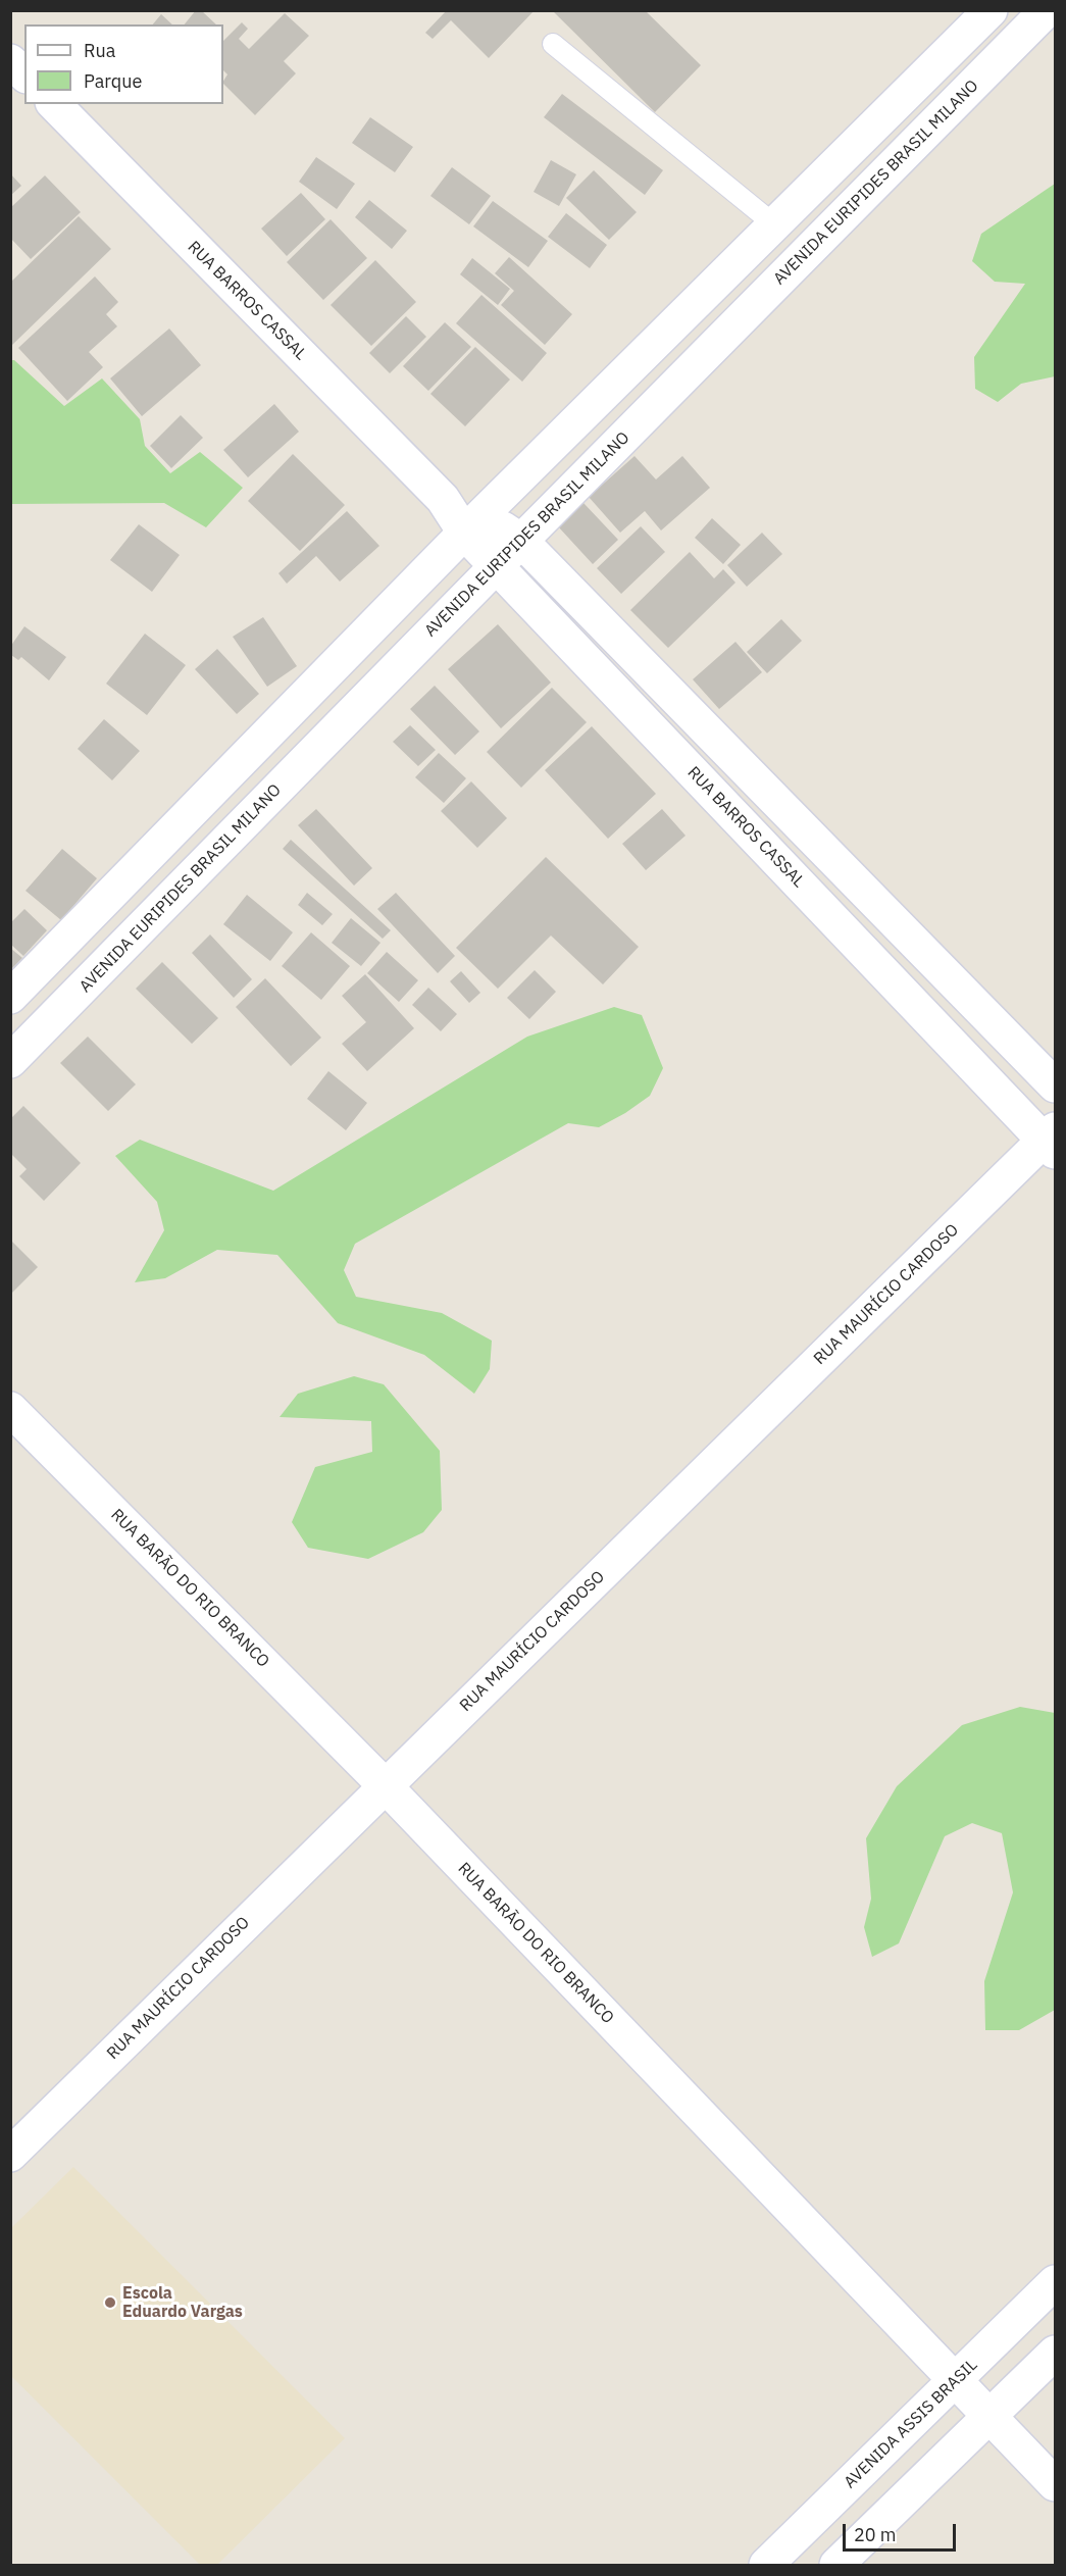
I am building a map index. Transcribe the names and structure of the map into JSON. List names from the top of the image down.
{
  "streets": {
    "street": [
      "AVENIDA EURIPIDES BRASIL MILANO",
      "RUA BARROS CASSAL",
      "RUA MAURÍCIO CARDOSO",
      "RUA BARÃO DO RIO BRANCO",
      "AVENIDA ASSIS BRASIL"
    ]
  },
  "crossings": [
    ["AVENIDA EURIPIDES BRASIL MILANO", "RUA BARROS CASSAL"],
    ["RUA BARROS CASSAL", "RUA MAURÍCIO CARDOSO"],
    ["RUA MAURÍCIO CARDOSO", "RUA BARÃO DO RIO BRANCO"],
    ["RUA BARÃO DO RIO BRANCO", "AVENIDA ASSIS BRASIL"]
  ],
  "places": ["Escola Eduardo Vargas"],
  "legend": ["Rua", "Parque"],
  "scale_bar": "20 m"
}
